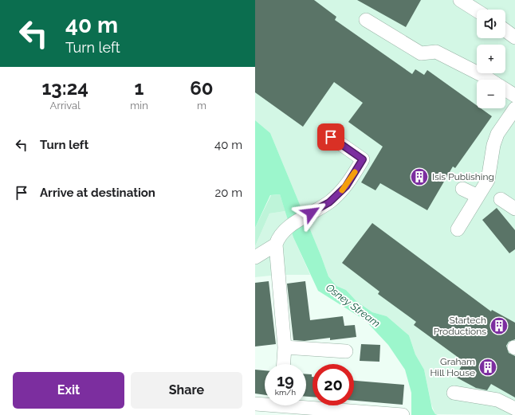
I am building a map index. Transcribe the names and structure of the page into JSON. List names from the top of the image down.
{
  "water": ["Osney Stream"],
  "places": {
    "building": ["Isis Publishing", "Startech Productions", "Graham Hill House"]
  },
  "page": {
    "turn": ["40 m", "Turn left"],
    "map_buttons": ["+", "−"],
    "eta": [
      "13:24",
      "Arrival",
      "1",
      "min",
      "60",
      "m"
    ],
    "list": [
      {
        "name": "Turn left",
        "value": "40 m"
      },
      {
        "name": "Arrive at destination",
        "value": "20 m"
      }
    ],
    "speed": "19 km/h",
    "limit": "20",
    "buttons": ["Exit", "Share"]
  }
}
